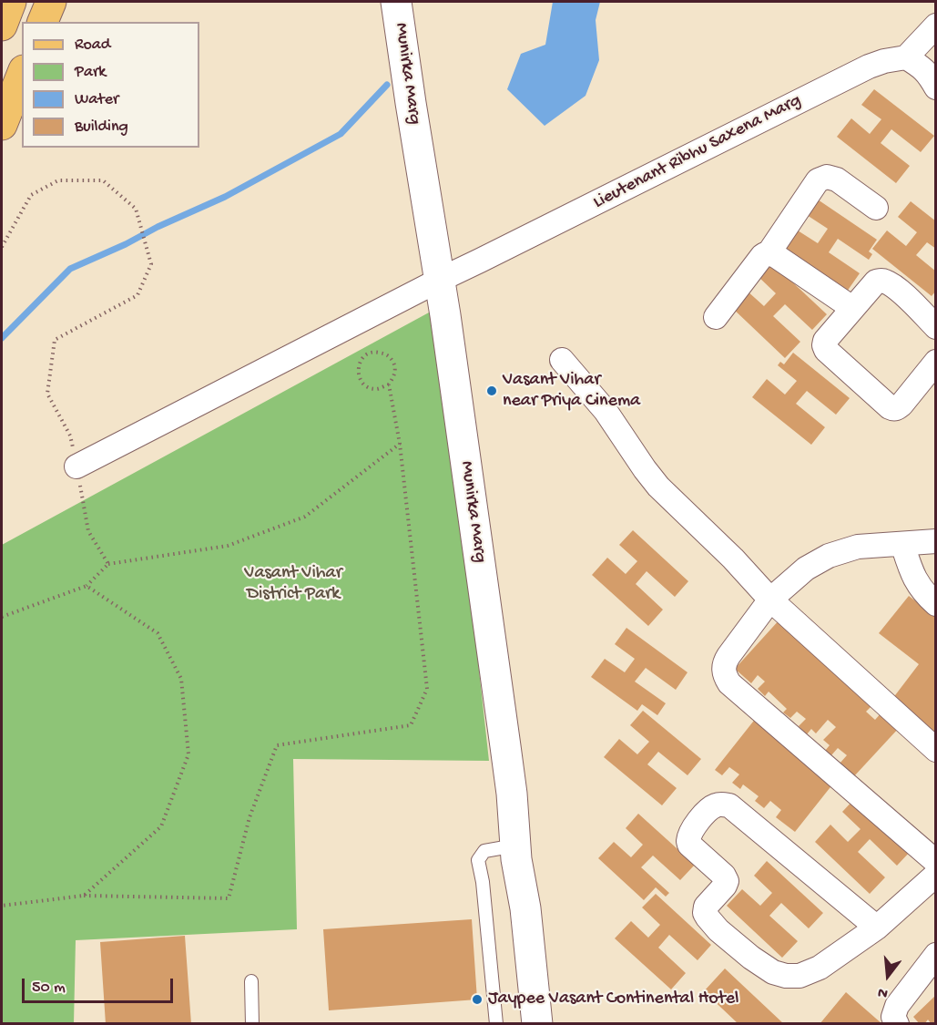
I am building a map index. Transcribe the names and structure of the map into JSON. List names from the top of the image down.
{
  "streets": {
    "street": ["Munirka Marg", "Lieutenant Ribhu Saxena Marg"]
  },
  "crossings": [
    ["Munirka Marg", "Lieutenant Ribhu Saxena Marg"]
  ],
  "parks": ["Vasant Vihar District Park"],
  "places": ["Vasant Vihar near Priya Cinema", "Jaypee Vasant Continental Hotel"],
  "legend": [
    "Road",
    "Park",
    "Water",
    "Building"
  ],
  "scale_bar": "50 m",
  "north": "bottom"
}
